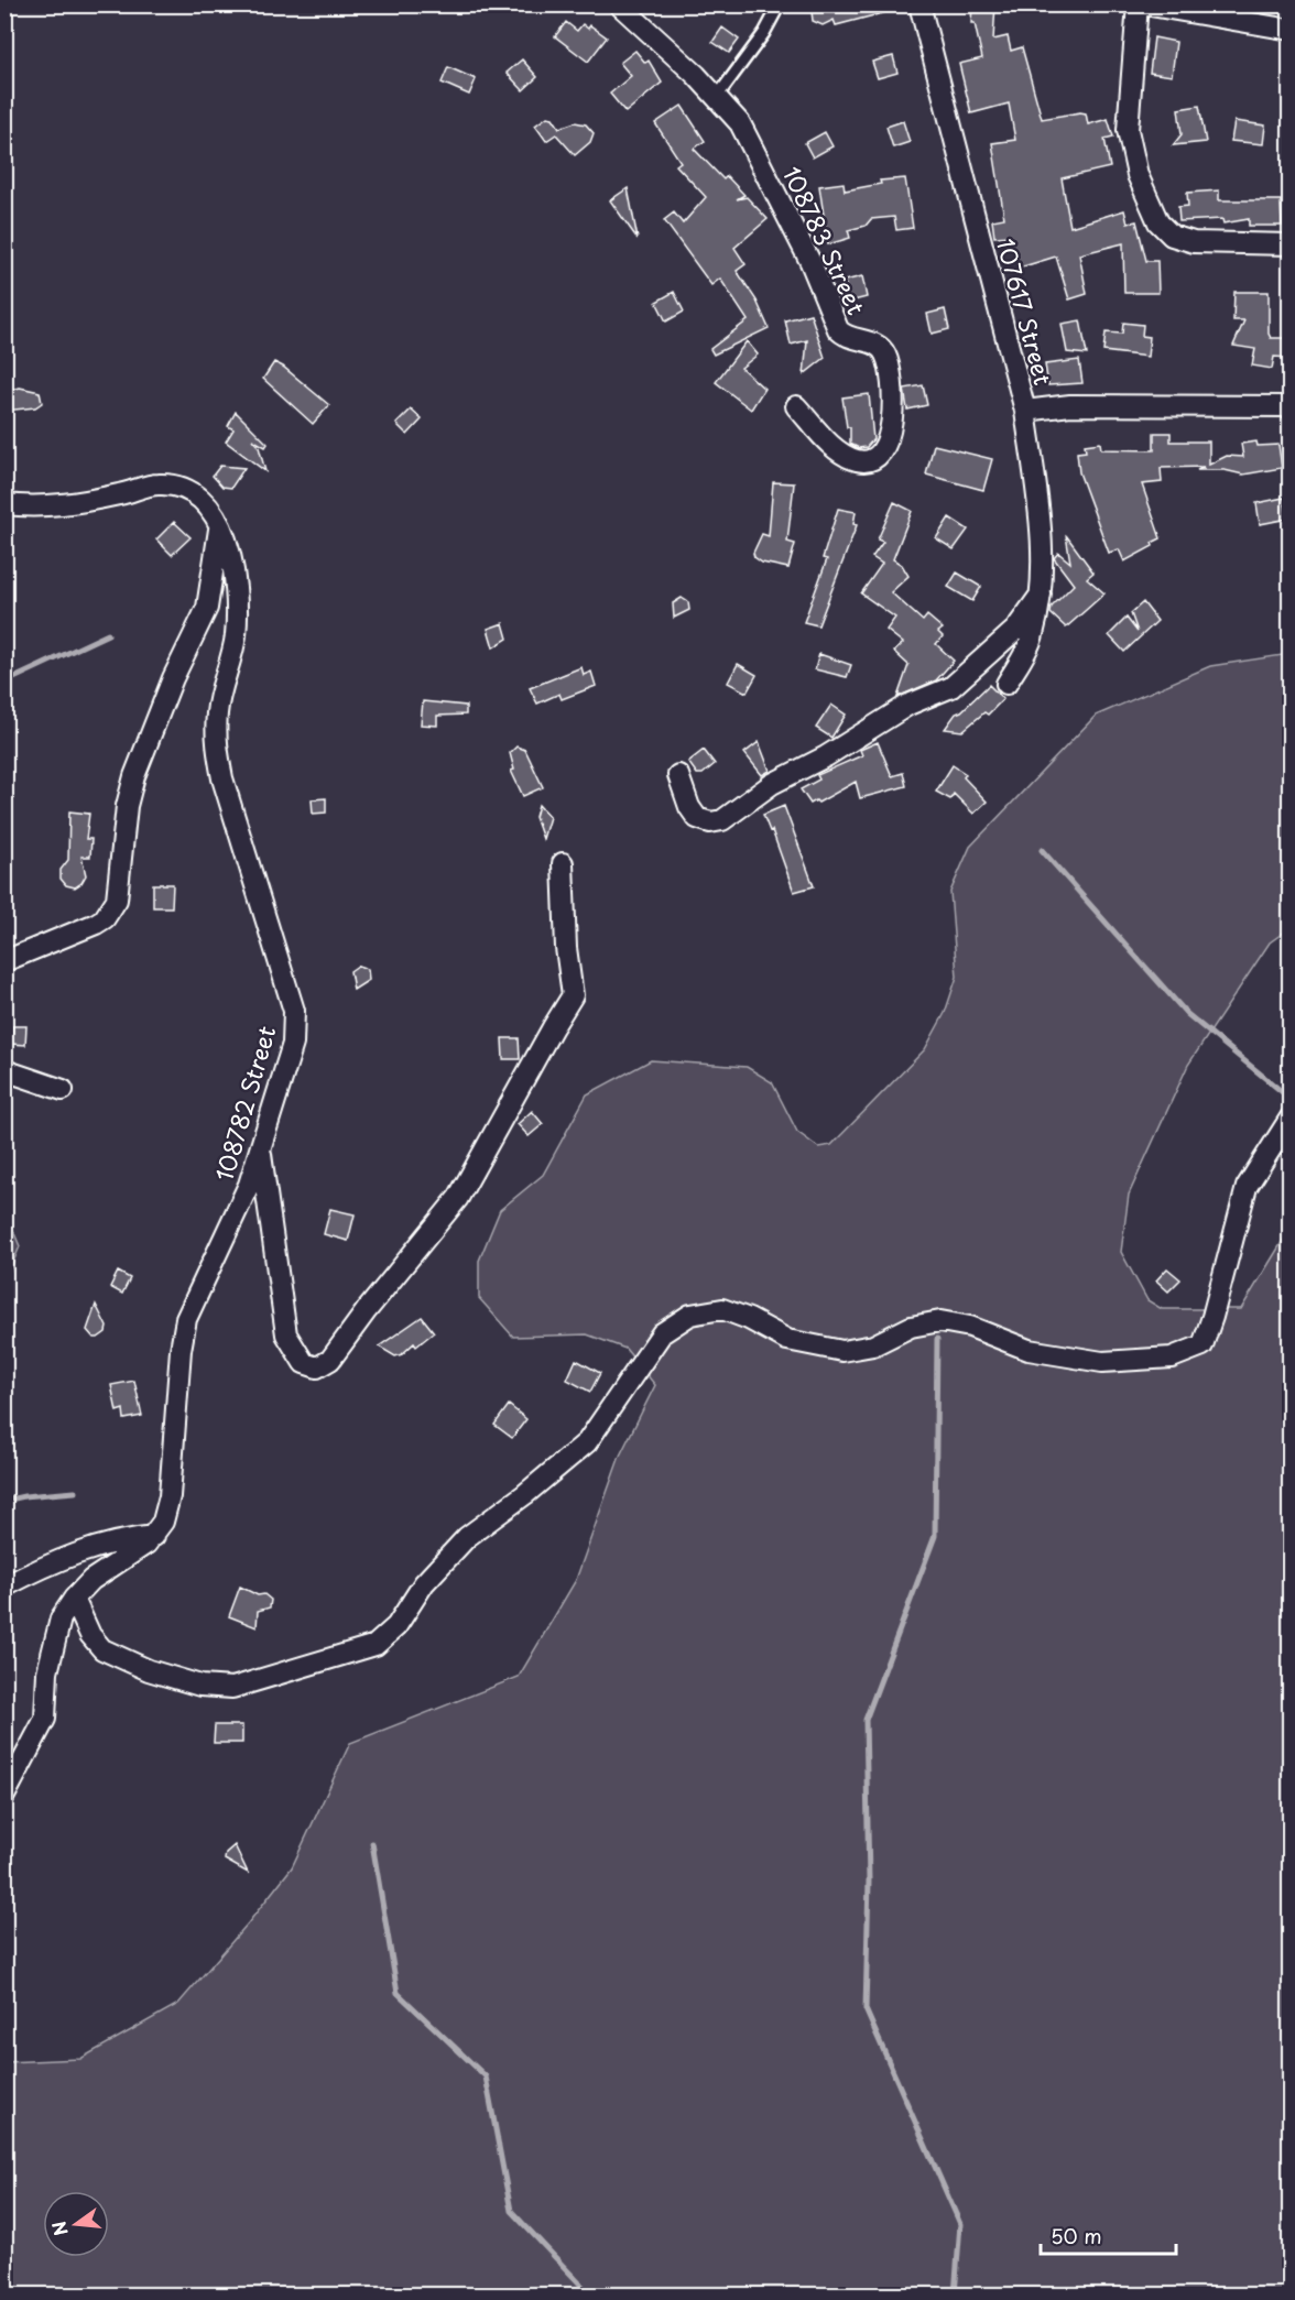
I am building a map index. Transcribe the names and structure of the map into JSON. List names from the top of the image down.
{
  "streets": {
    "street": ["108783 Street", "107617 Street", "108782 Street"]
  },
  "scale_bar": "50 m",
  "north": "left"
}
